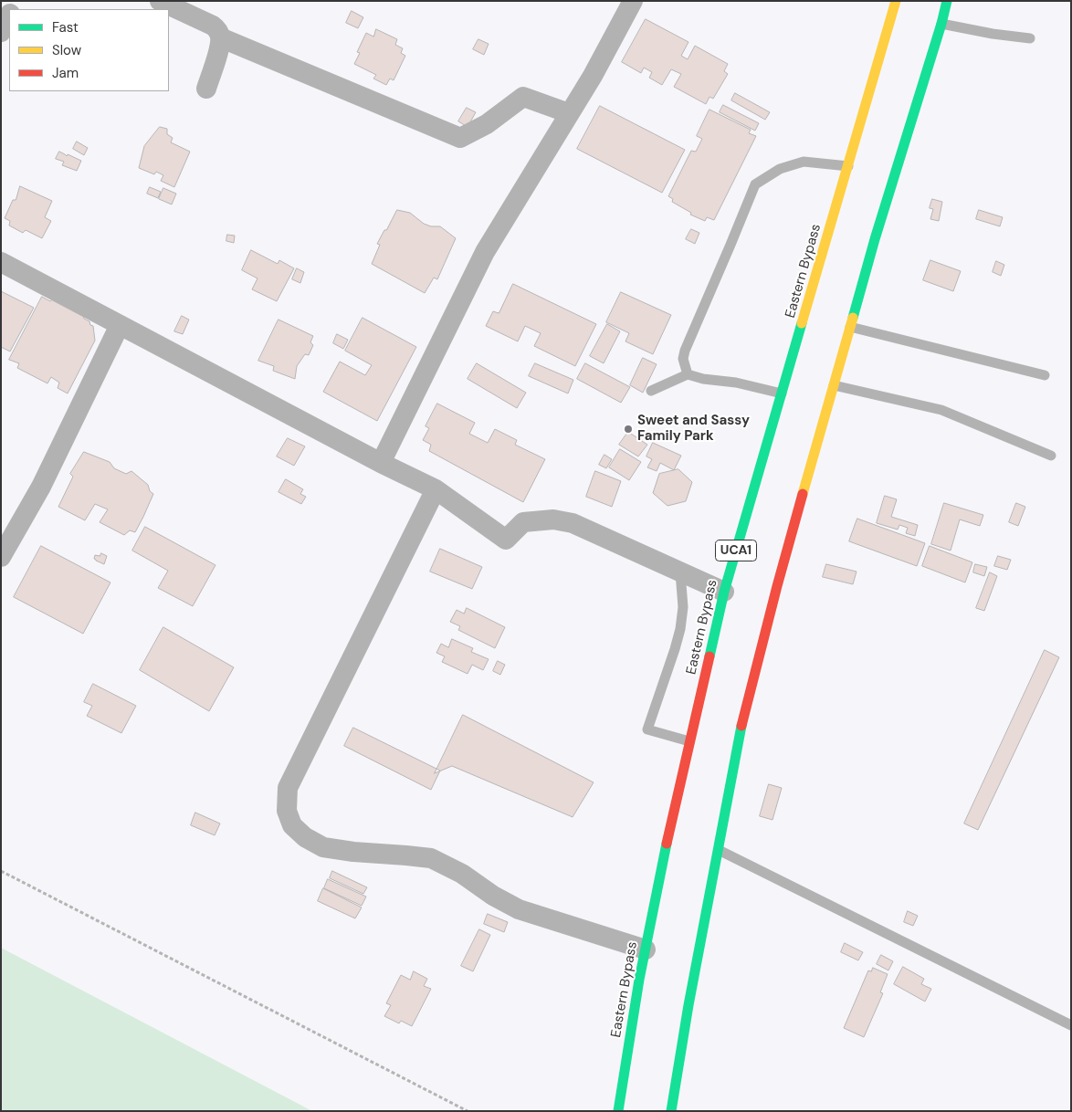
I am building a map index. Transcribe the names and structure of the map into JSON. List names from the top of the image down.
{
  "streets": {
    "main road": ["Eastern Bypass", "UCA1"]
  },
  "places": ["Sweet and Sassy Family Park"],
  "legend": ["Fast", "Slow", "Jam"]
}
